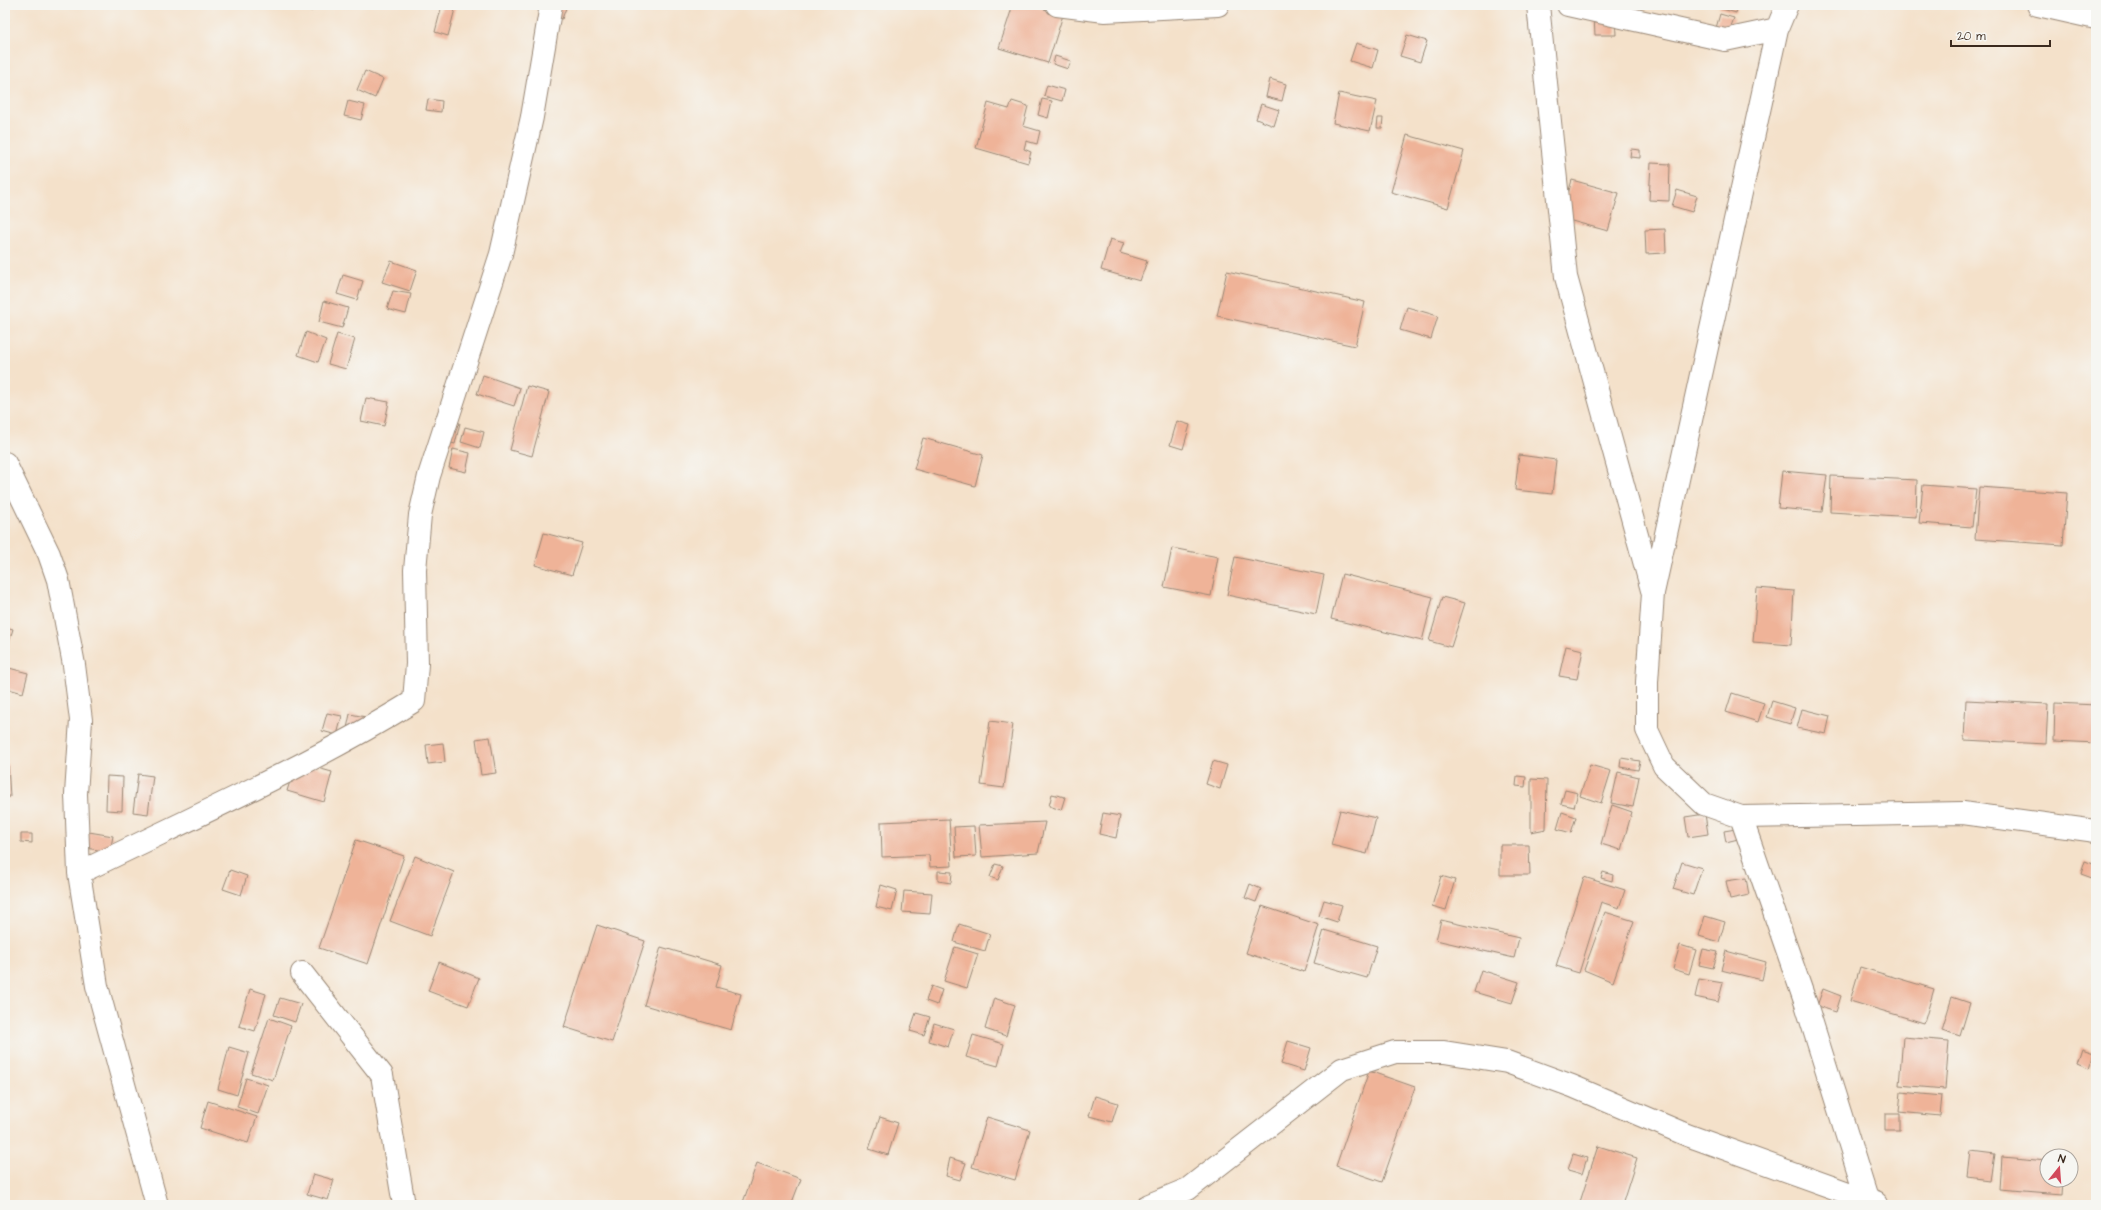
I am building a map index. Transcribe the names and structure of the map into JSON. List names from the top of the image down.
{
  "scale_bar": "20 m",
  "north": "top"
}
